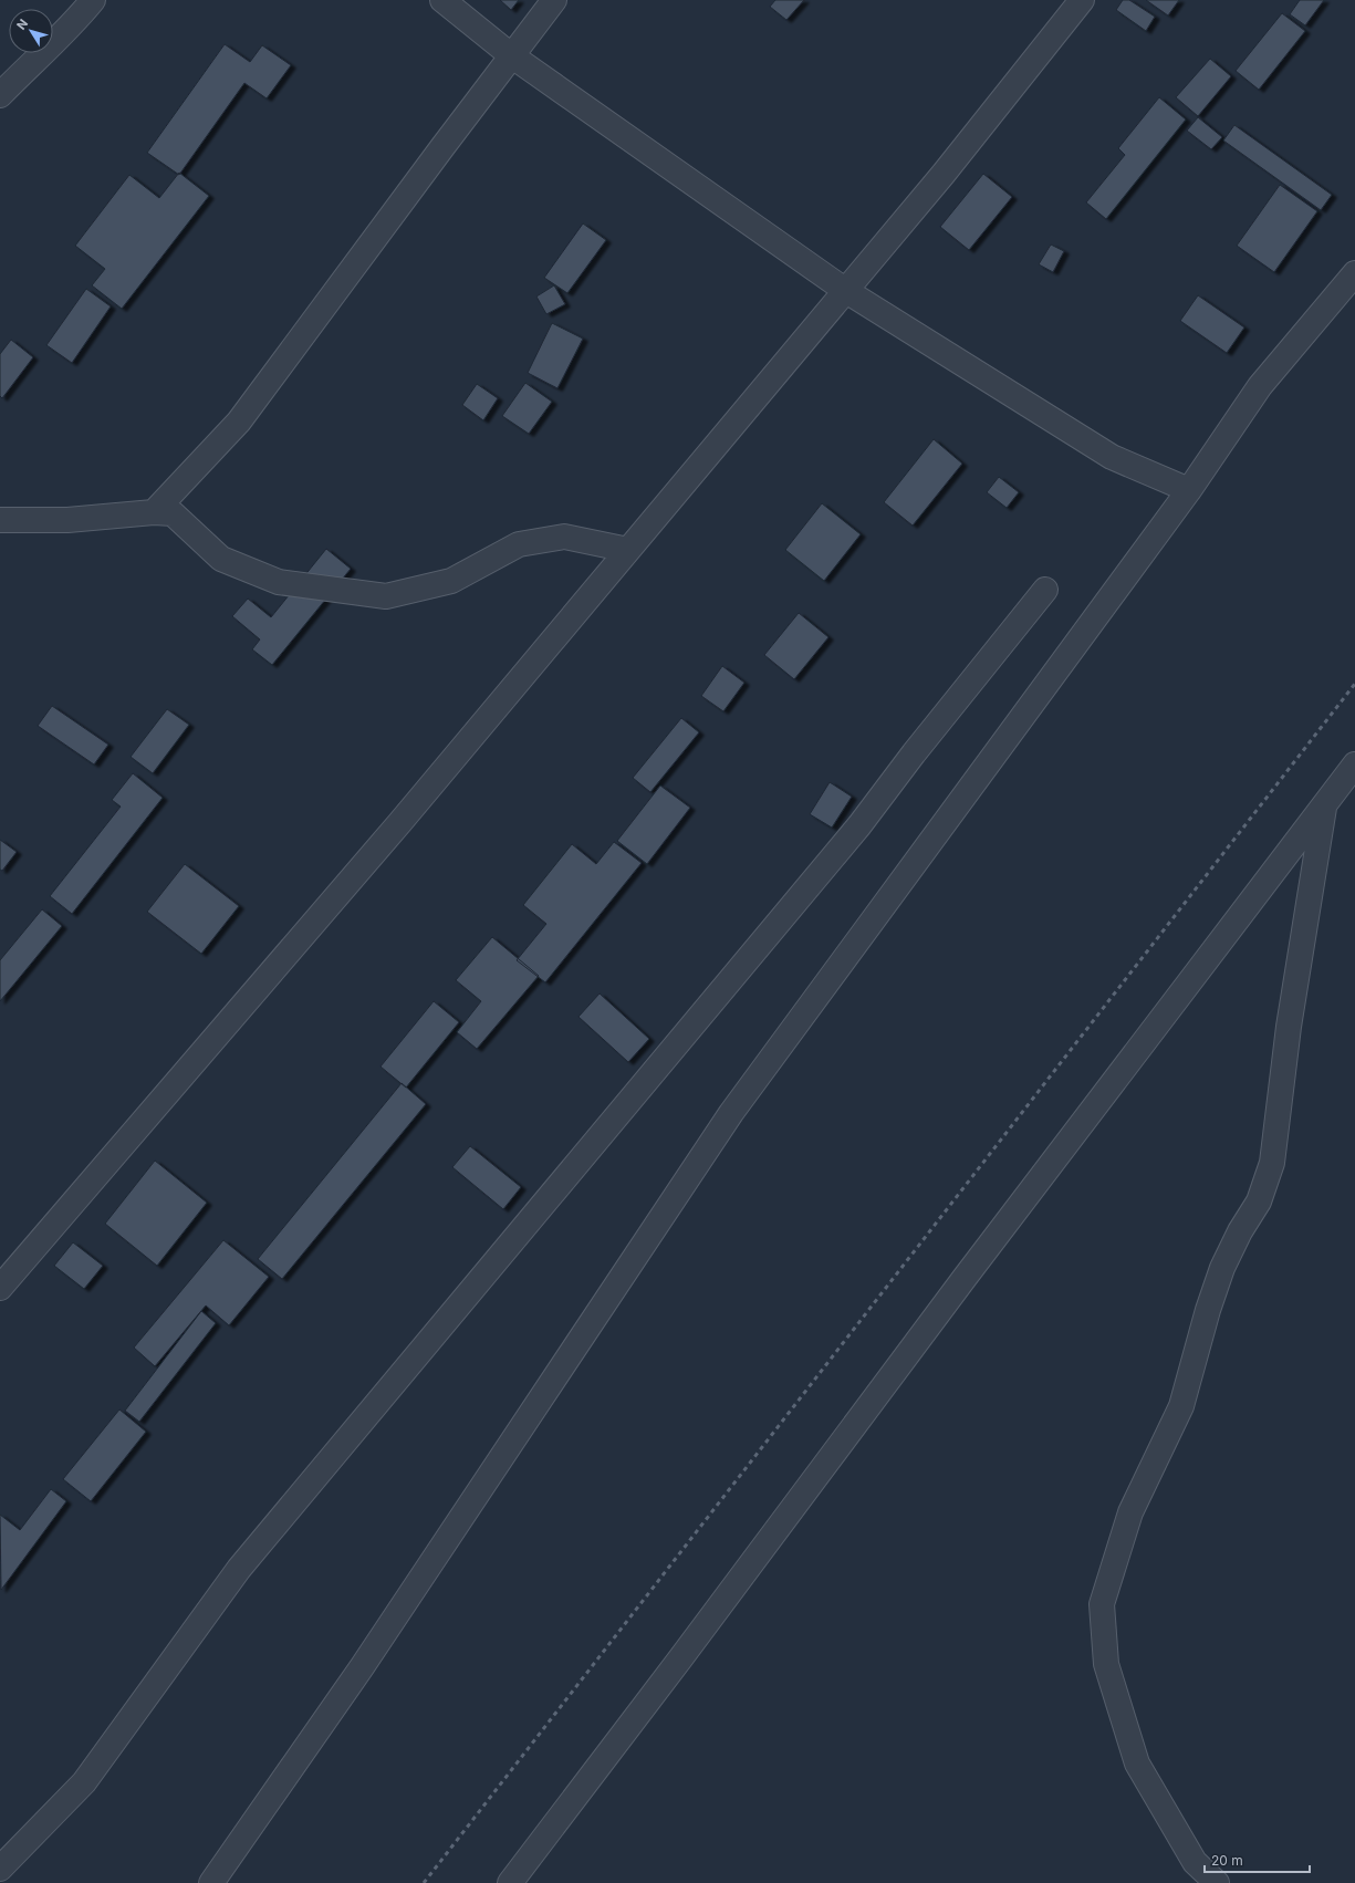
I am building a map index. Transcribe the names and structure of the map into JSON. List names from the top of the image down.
{
  "scale_bar": "20 m",
  "north": "top left"
}
